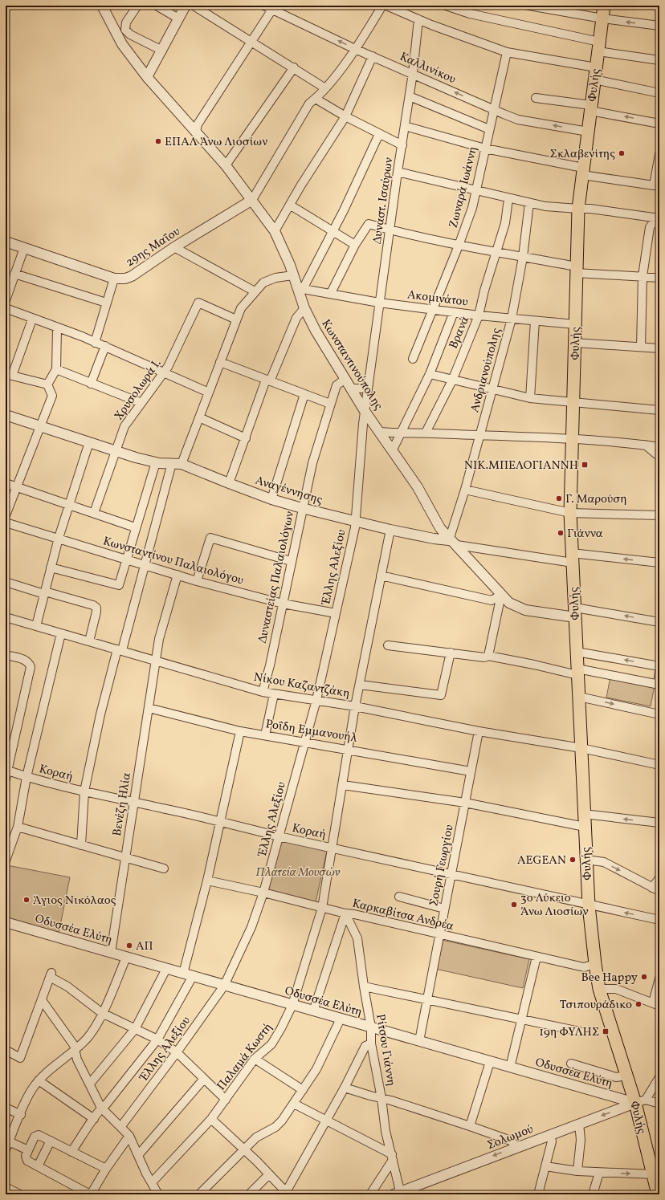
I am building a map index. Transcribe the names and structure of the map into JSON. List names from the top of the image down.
{
  "streets": {
    "main road": ["Φυλής"],
    "street": [
      "Καλλινίκου",
      "Ζωναρά Ιωάννη",
      "Δυναστ. Ισαύρων",
      "29ης Μαΐου",
      "Ακομινάτου",
      "Βρανά",
      "Κωνσταντινούπολης",
      "Ανδριανούπολης",
      "Χρυσολωρά Ι.",
      "Αναγέννησης",
      "Κωνσταντίνου Παλαιολόγου",
      "Έλλης Αλεξίου",
      "Δυναστείας Παλαιολόγων",
      "Νίκου Καζαντζάκη",
      "Ροΐδη Εμμανουήλ",
      "Κοραή",
      "Βενέζη Ηλία",
      "Σουρή Γεωργίου",
      "Καρκαβίτσα Ανδρέα",
      "Οδυσσέα Ελύτη",
      "Ρίτσου Γιάννη",
      "Παλαμά Κωστή",
      "Σολωμού"
    ]
  },
  "crossings": [
    ["Καλλινίκου", "Φυλής"],
    ["Καλλινίκου", "Ζωναρά Ιωάννη"],
    ["Καλλινίκου", "Δυναστ. Ισαύρων"],
    ["Φυλής", "Ακομινάτου"],
    ["Φυλής", "Κωνσταντινούπολης"],
    ["Φυλής", "Αναγέννησης"],
    ["Φυλής", "Νίκου Καζαντζάκη"],
    ["Φυλής", "Κοραή"],
    ["Φυλής", "Καρκαβίτσα Ανδρέα"],
    ["Φυλής", "Οδυσσέα Ελύτη"],
    ["Φυλής", "Σολωμού"],
    ["Ζωναρά Ιωάννη", "Ακομινάτου"],
    ["Δυναστ. Ισαύρων", "Ακομινάτου"],
    ["Δυναστ. Ισαύρων", "Κωνσταντινούπολης"],
    ["Δυναστ. Ισαύρων", "Έλλης Αλεξίου"],
    ["29ης Μαΐου", "Κωνσταντινούπολης"],
    ["Ακομινάτου", "Βρανά"],
    ["Ακομινάτου", "Κωνσταντινούπολης"],
    ["Ακομινάτου", "Ανδριανούπολης"],
    ["Κωνσταντινούπολης", "Ανδριανούπολης"],
    ["Κωνσταντινούπολης", "Αναγέννησης"],
    ["Κωνσταντινούπολης", "Έλλης Αλεξίου"],
    ["Κωνσταντινούπολης", "Δυναστείας Παλαιολόγων"],
    ["Ανδριανούπολης", "Αναγέννησης"],
    ["Χρυσολωρά Ι.", "Αναγέννησης"],
    ["Αναγέννησης", "Έλλης Αλεξίου"],
    ["Αναγέννησης", "Δυναστείας Παλαιολόγων"],
    ["Αναγέννησης", "Παλαμά Κωστή"],
    ["Κωνσταντίνου Παλαιολόγου", "Έλλης Αλεξίου"],
    ["Κωνσταντίνου Παλαιολόγου", "Δυναστείας Παλαιολόγων"],
    ["Κωνσταντίνου Παλαιολόγου", "Βενέζη Ηλία"],
    ["Έλλης Αλεξίου", "Νίκου Καζαντζάκη"],
    ["Έλλης Αλεξίου", "Ροΐδη Εμμανουήλ"],
    ["Έλλης Αλεξίου", "Κοραή"],
    ["Έλλης Αλεξίου", "Καρκαβίτσα Ανδρέα"],
    ["Έλλης Αλεξίου", "Οδυσσέα Ελύτη"],
    ["Δυναστείας Παλαιολόγων", "Νίκου Καζαντζάκη"],
    ["Νίκου Καζαντζάκη", "Βενέζη Ηλία"],
    ["Νίκου Καζαντζάκη", "Σουρή Γεωργίου"],
    ["Νίκου Καζαντζάκη", "Παλαμά Κωστή"],
    ["Ροΐδη Εμμανουήλ", "Βενέζη Ηλία"],
    ["Ροΐδη Εμμανουήλ", "Σουρή Γεωργίου"],
    ["Ροΐδη Εμμανουήλ", "Παλαμά Κωστή"],
    ["Κοραή", "Βενέζη Ηλία"],
    ["Κοραή", "Σουρή Γεωργίου"],
    ["Κοραή", "Παλαμά Κωστή"],
    ["Βενέζη Ηλία", "Οδυσσέα Ελύτη"],
    ["Σουρή Γεωργίου", "Καρκαβίτσα Ανδρέα"],
    ["Σουρή Γεωργίου", "Οδυσσέα Ελύτη"],
    ["Καρκαβίτσα Ανδρέα", "Ρίτσου Γιάννη"],
    ["Καρκαβίτσα Ανδρέα", "Παλαμά Κωστή"],
    ["Οδυσσέα Ελύτη", "Ρίτσου Γιάννη"],
    ["Οδυσσέα Ελύτη", "Παλαμά Κωστή"],
    ["Οδυσσέα Ελύτη", "Σολωμού"],
    ["Ρίτσου Γιάννη", "Σολωμού"]
  ],
  "parks": ["Πλατεία Μουσών"],
  "places": {
    "other": [
      "ΕΠΑΛ Άνω Λιοσίων",
      "Σκλαβενίτης",
      "Γ. Μαρούση",
      "Γιάννα",
      "AEGEAN",
      "Άγιος Νικόλαος",
      "3ο Λύκειο Άνω Λιοσίων",
      "ΑΠ",
      "Bee Happy",
      "Τσιπουράδικο"
    ],
    "transit": ["ΝΙΚ.ΜΠΕΛΟΓΙΑΝΝΗ", "19η ΦΥΛΗΣ"]
  }
}
